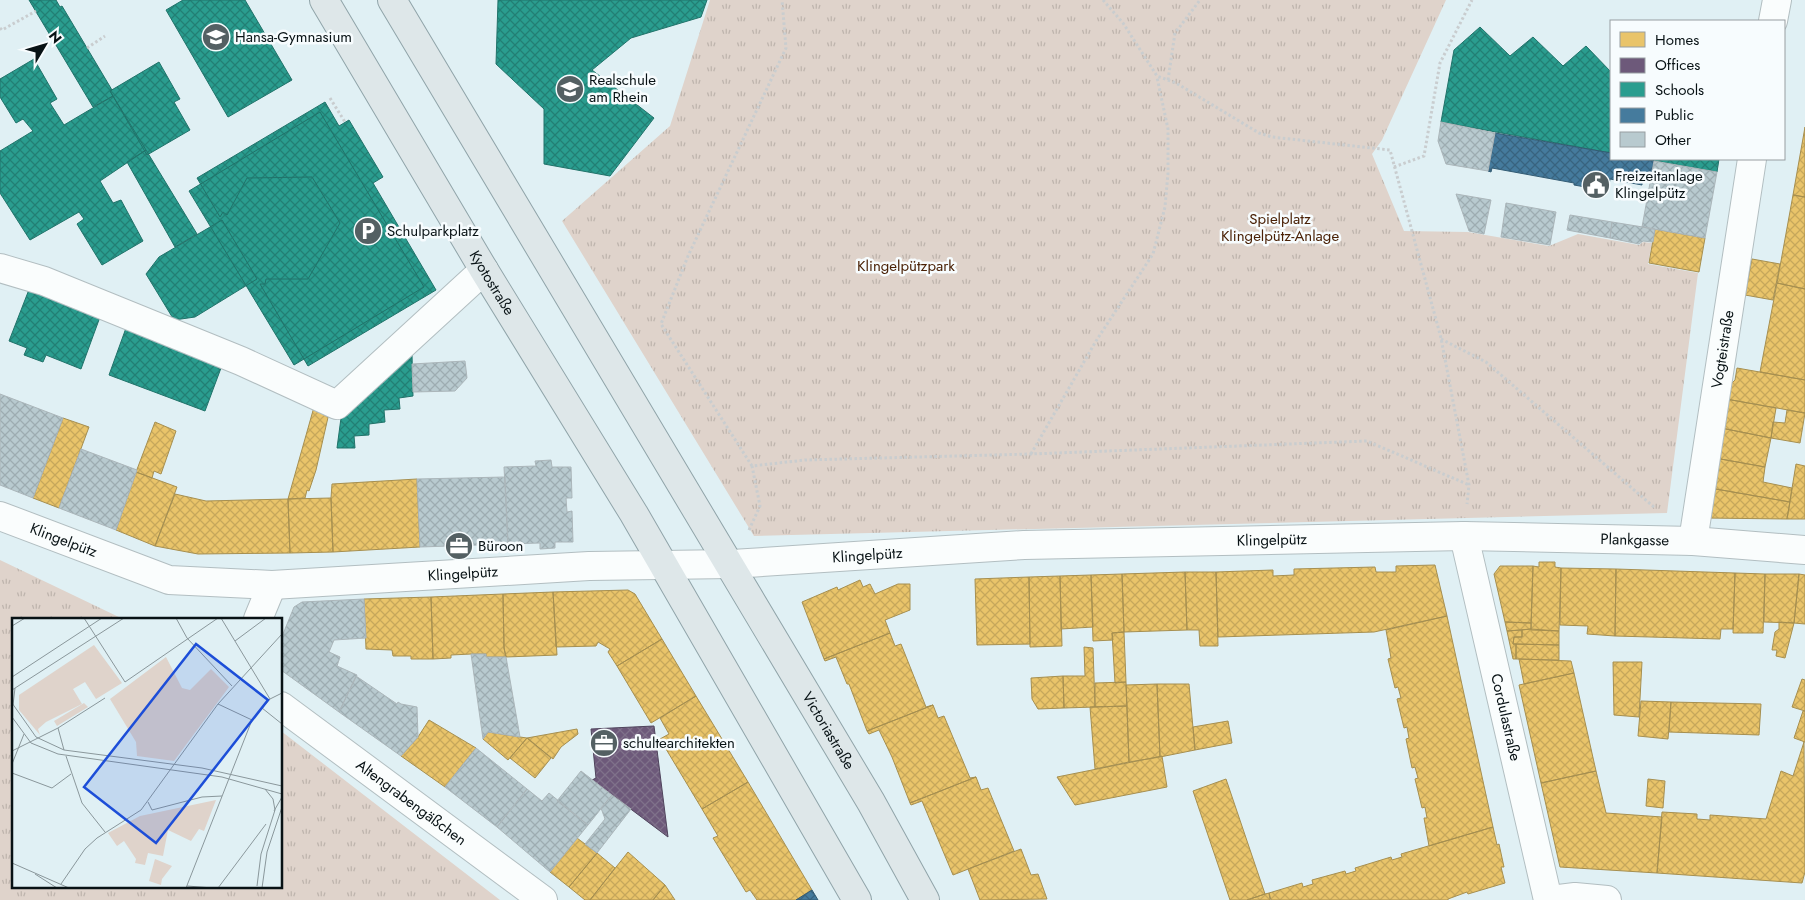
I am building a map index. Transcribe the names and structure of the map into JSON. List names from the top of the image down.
{
  "streets": {
    "main road": ["Kyotostraße", "Victoriastraße"],
    "street": [
      "Vogteistraße",
      "Klingelpütz",
      "Plankgasse",
      "Cordulastraße",
      "Altengrabengäßchen"
    ]
  },
  "crossings": [
    ["Kyotostraße", "Klingelpütz"],
    ["Vogteistraße", "Plankgasse"],
    ["Klingelpütz", "Plankgasse"],
    ["Klingelpütz", "Cordulastraße"],
    ["Klingelpütz", "Victoriastraße"],
    ["Plankgasse", "Cordulastraße"]
  ],
  "parks": ["Spielplatz Klingelpütz-Anlage", "Klingelpützpark"],
  "places": {
    "school or university": ["Hansa-Gymnasium", "Realschule am Rhein"],
    "public building": ["Freizeitanlage Klingelpütz"],
    "parking": ["Schulparkplatz"],
    "office": ["Büroon", "schultearchitekten"]
  },
  "legend": [
    "Homes",
    "Offices",
    "Schools",
    "Public",
    "Other"
  ],
  "north": "top right"
}
